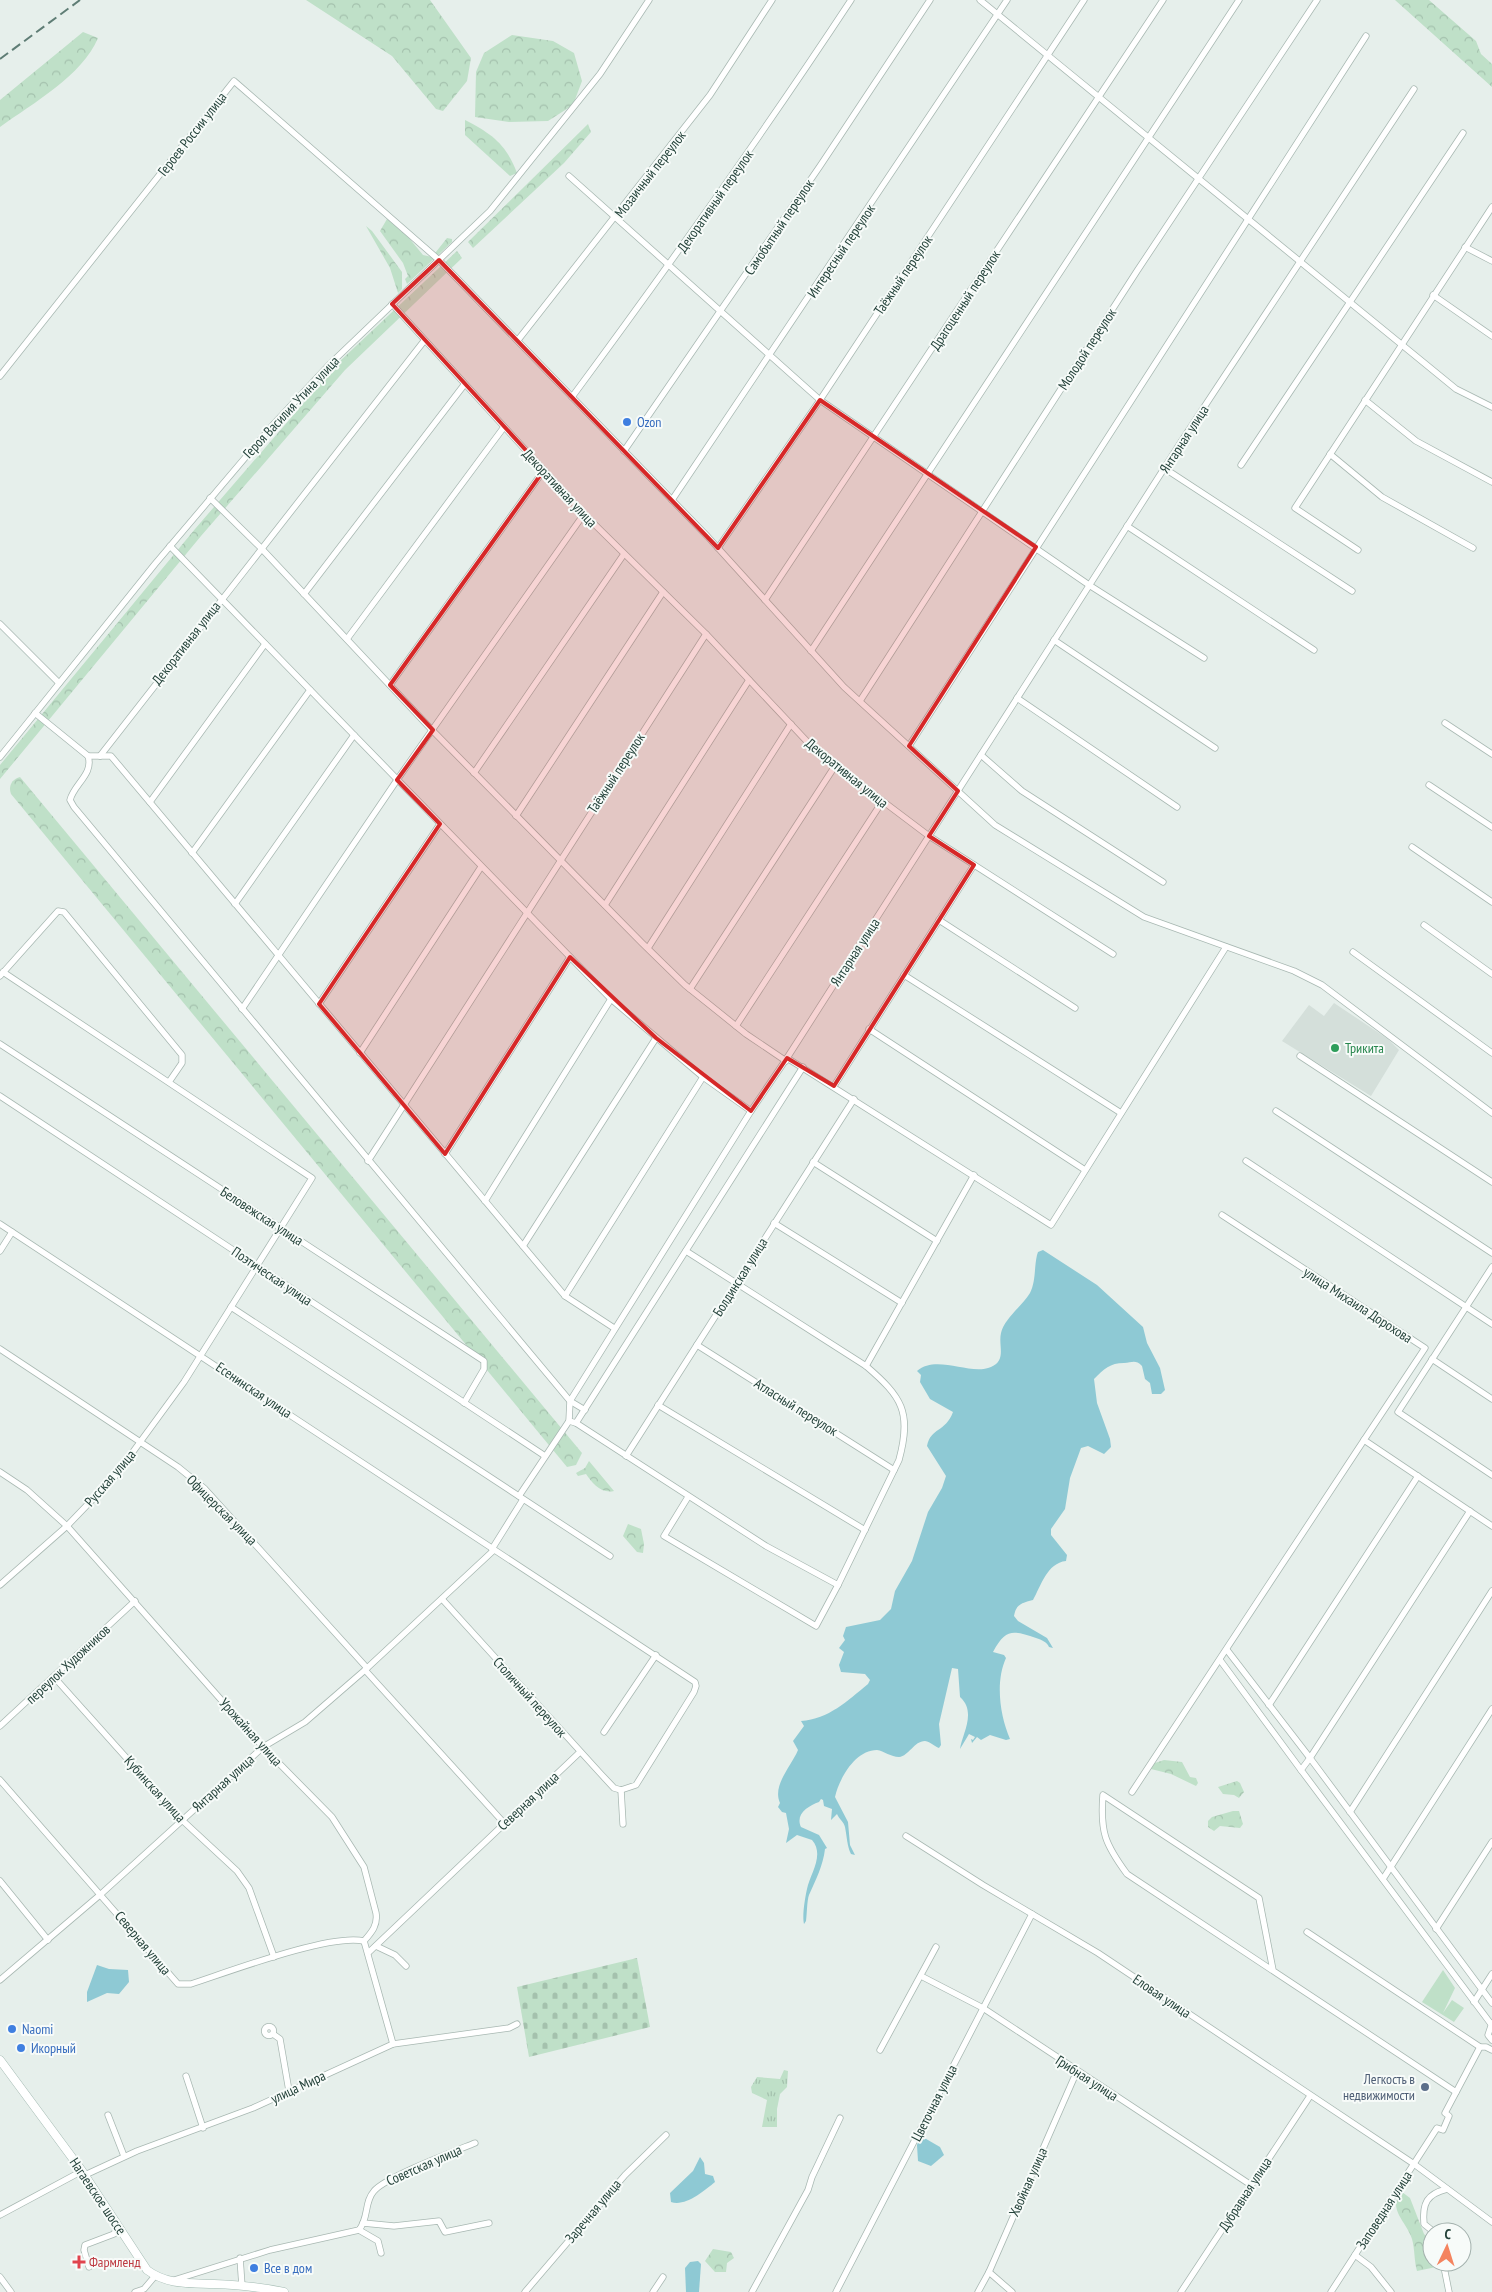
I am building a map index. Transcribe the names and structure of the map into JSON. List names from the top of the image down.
{
  "streets": {
    "street": [
      "Героев России улица",
      "Мозаичный переулок",
      "Декоративный переулок",
      "Самобытный переулок",
      "Интересный переулок",
      "Таёжный переулок",
      "Драгоценный переулок",
      "Молодой переулок",
      "Героя Василия Утина улица",
      "Янтарная улица",
      "Декоративная улица",
      "Беловежская улица",
      "Поэтическая улица",
      "Болдинская улица",
      "улица Михаила Дорохова",
      "Есенинская улица",
      "Атласный переулок",
      "Русская улица",
      "Офицерская улица",
      "переулок Художников",
      "Столичный переулок",
      "Урожайная улица",
      "Кубинская улица",
      "Северная улица",
      "Еловая улица",
      "Грибная улица",
      "улица Мира",
      "Цветочная улица",
      "Советская улица",
      "Хвойная улица",
      "Дубравная улица",
      "Нагаевское шоссе",
      "Заповедная улица",
      "Заречная улица"
    ]
  },
  "crossings": [
    ["Героев России улица", "Героя Василия Утина улица"],
    ["Таёжный переулок", "Декоративная улица"],
    ["Янтарная улица", "Декоративная улица"],
    ["Янтарная улица", "Поэтическая улица"],
    ["Янтарная улица", "Есенинская улица"],
    ["Янтарная улица", "Офицерская улица"],
    ["Янтарная улица", "Столичный переулок"],
    ["Янтарная улица", "Урожайная улица"],
    ["Янтарная улица", "Кубинская улица"],
    ["Янтарная улица", "Северная улица"],
    ["Беловежская улица", "Поэтическая улица"],
    ["Беловежская улица", "Русская улица"],
    ["Поэтическая улица", "Русская улица"],
    ["Болдинская улица", "Атласный переулок"],
    ["Есенинская улица", "Русская улица"],
    ["Есенинская улица", "Столичный переулок"],
    ["Русская улица", "Офицерская улица"],
    ["Русская улица", "Урожайная улица"],
    ["Офицерская улица", "Северная улица"],
    ["переулок Художников", "Урожайная улица"],
    ["переулок Художников", "Кубинская улица"],
    ["Столичный переулок", "Северная улица"],
    ["Урожайная улица", "Северная улица"],
    ["Кубинская улица", "Северная улица"],
    ["Еловая улица", "Цветочная улица"],
    ["Еловая улица", "Дубравная улица"],
    ["Еловая улица", "Заповедная улица"],
    ["Грибная улица", "Цветочная улица"],
    ["Грибная улица", "Хвойная улица"],
    ["Грибная улица", "Дубравная улица"],
    ["улица Мира", "Нагаевское шоссе"]
  ],
  "places": {
    "other": [
      "Ozon",
      "Трикита",
      "Naomi",
      "Икорный",
      "Легкость в недвижимости",
      "Все в дом"
    ],
    "health": ["Фармленд"]
  },
  "north": "top"
}
